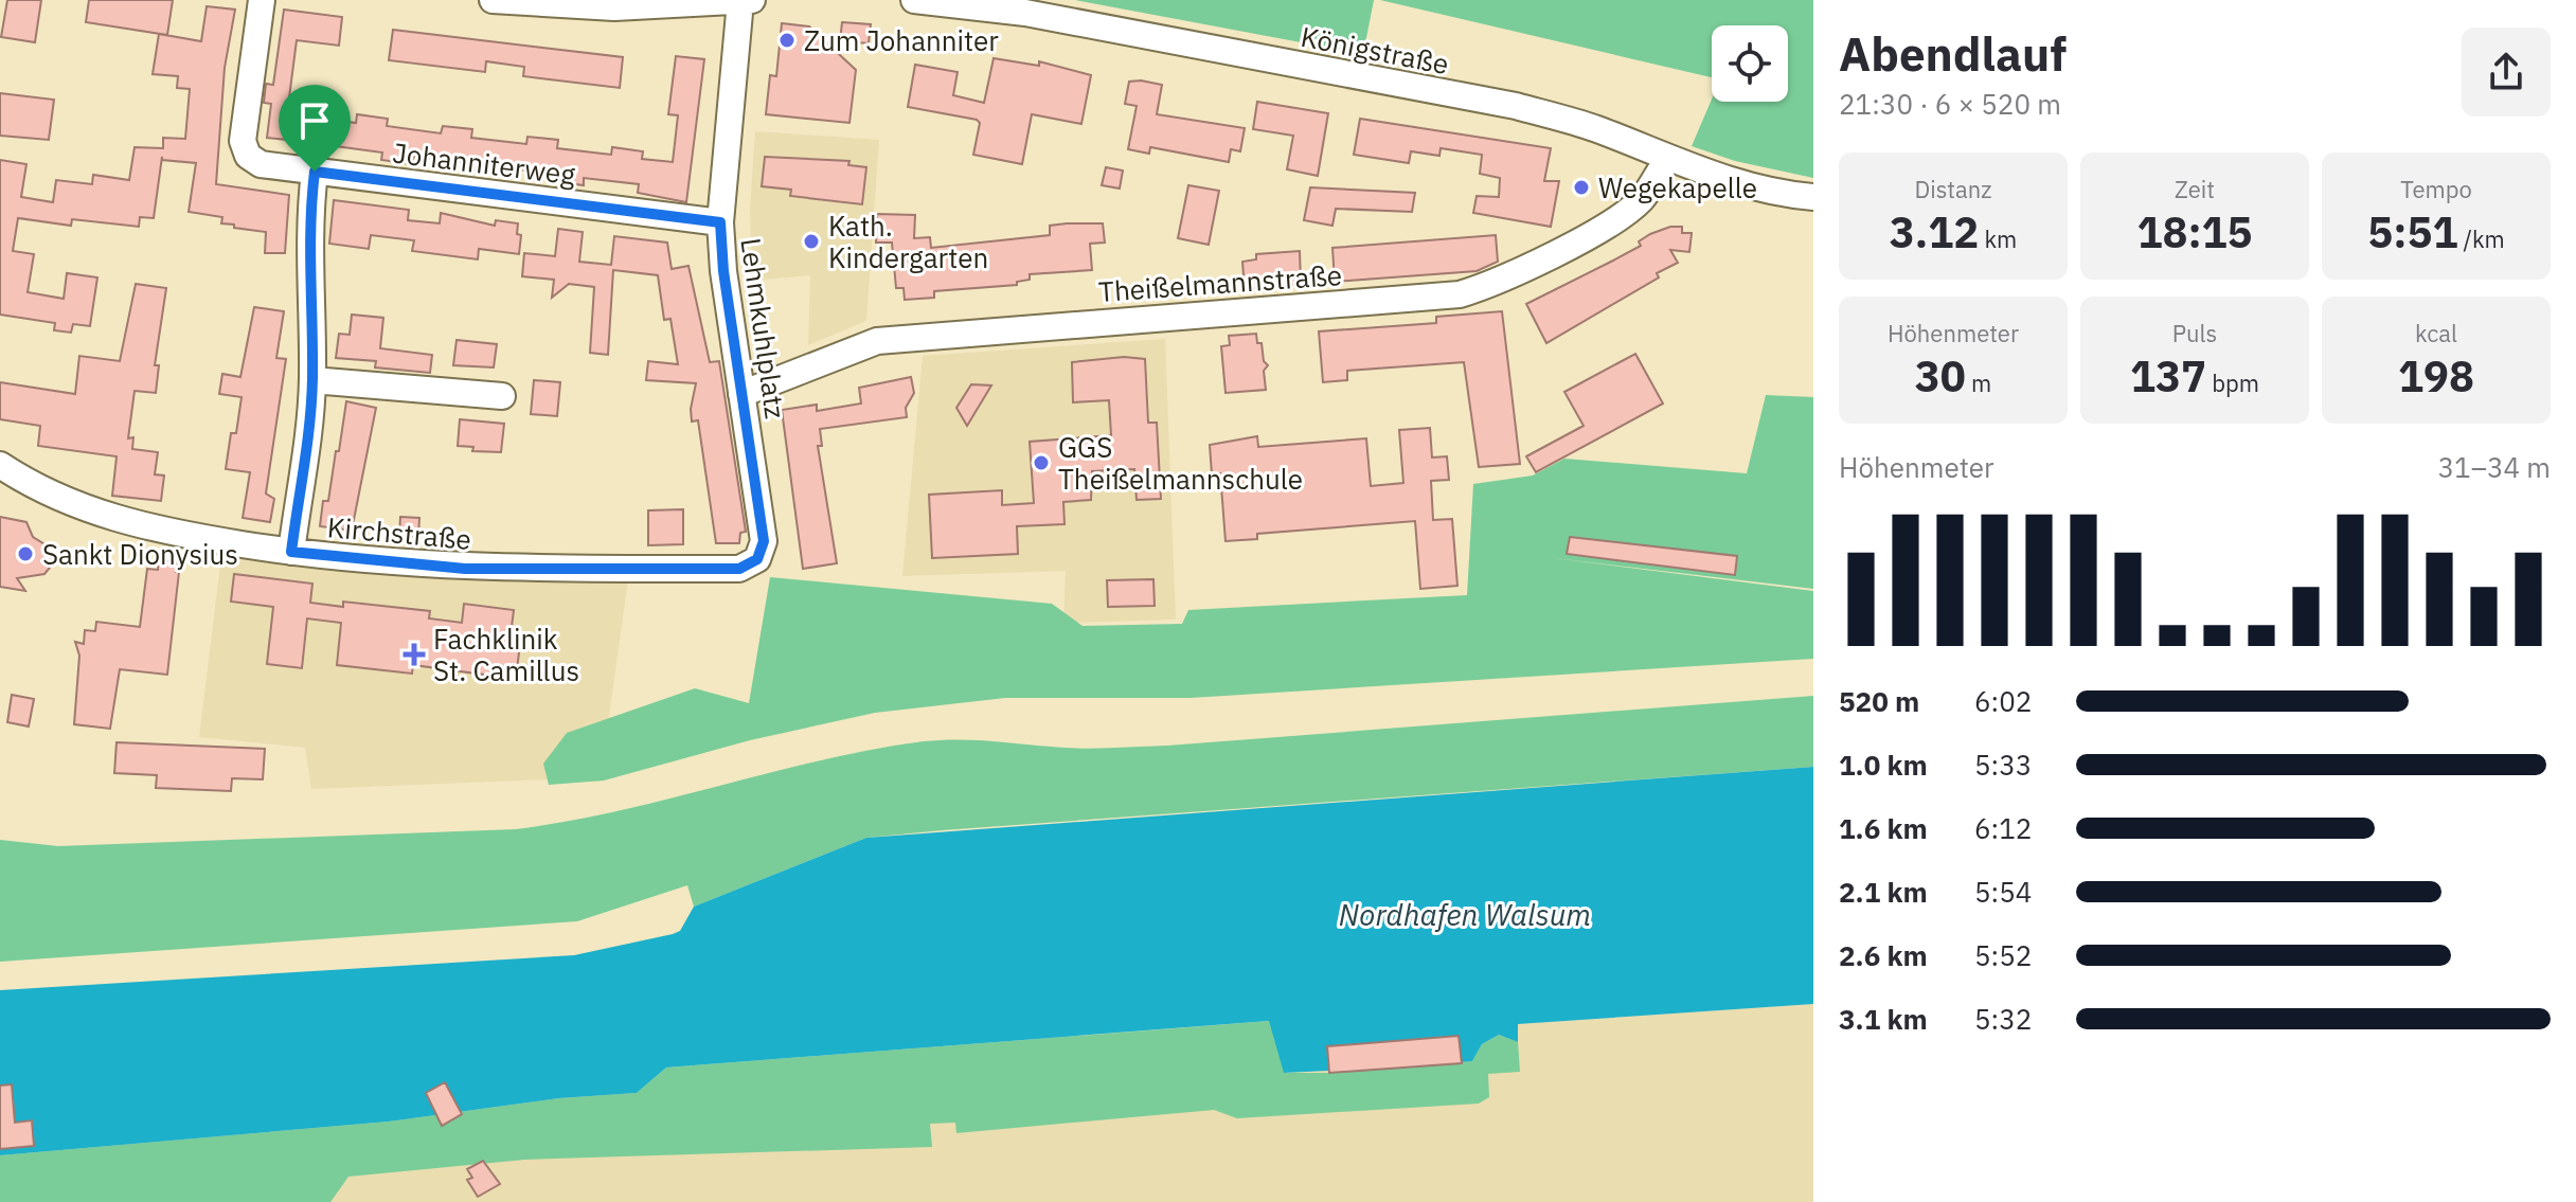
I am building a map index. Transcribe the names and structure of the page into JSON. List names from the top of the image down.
{
  "streets": {
    "street": [
      "Königstraße",
      "Johanniterweg",
      "Theißelmannstraße",
      "Lehmkuhlplatz",
      "Kirchstraße"
    ]
  },
  "crossings": [
    ["Königstraße", "Theißelmannstraße"],
    ["Johanniterweg", "Lehmkuhlplatz"],
    ["Theißelmannstraße", "Lehmkuhlplatz"],
    ["Lehmkuhlplatz", "Kirchstraße"]
  ],
  "water": ["Nordhafen Walsum"],
  "places": {
    "other": [
      "Zum Johanniter",
      "Wegekapelle",
      "Kath. Kindergarten",
      "GGS Theißelmannschule",
      "Sankt Dionysius"
    ],
    "health": ["Fachklinik St. Camillus"]
  },
  "page": {
    "heading": ["Abendlauf", "21:30 · 6 × 520 m"],
    "stats": [
      ["Distanz", "3.12 km"],
      ["Zeit", "18:15"],
      ["Tempo", "5:51 /km"],
      ["Höhenmeter", "30 m"],
      ["Puls", "137 bpm"],
      ["kcal", "198"]
    ],
    "chart": ["Höhenmeter", "31–34 m"],
    "list": [
      {
        "name": "520 m",
        "note": "6:02"
      },
      {
        "name": "1.0 km",
        "note": "5:33"
      },
      {
        "name": "1.6 km",
        "note": "6:12"
      },
      {
        "name": "2.1 km",
        "note": "5:54"
      },
      {
        "name": "2.6 km",
        "note": "5:52"
      },
      {
        "name": "3.1 km",
        "note": "5:32"
      }
    ]
  }
}
